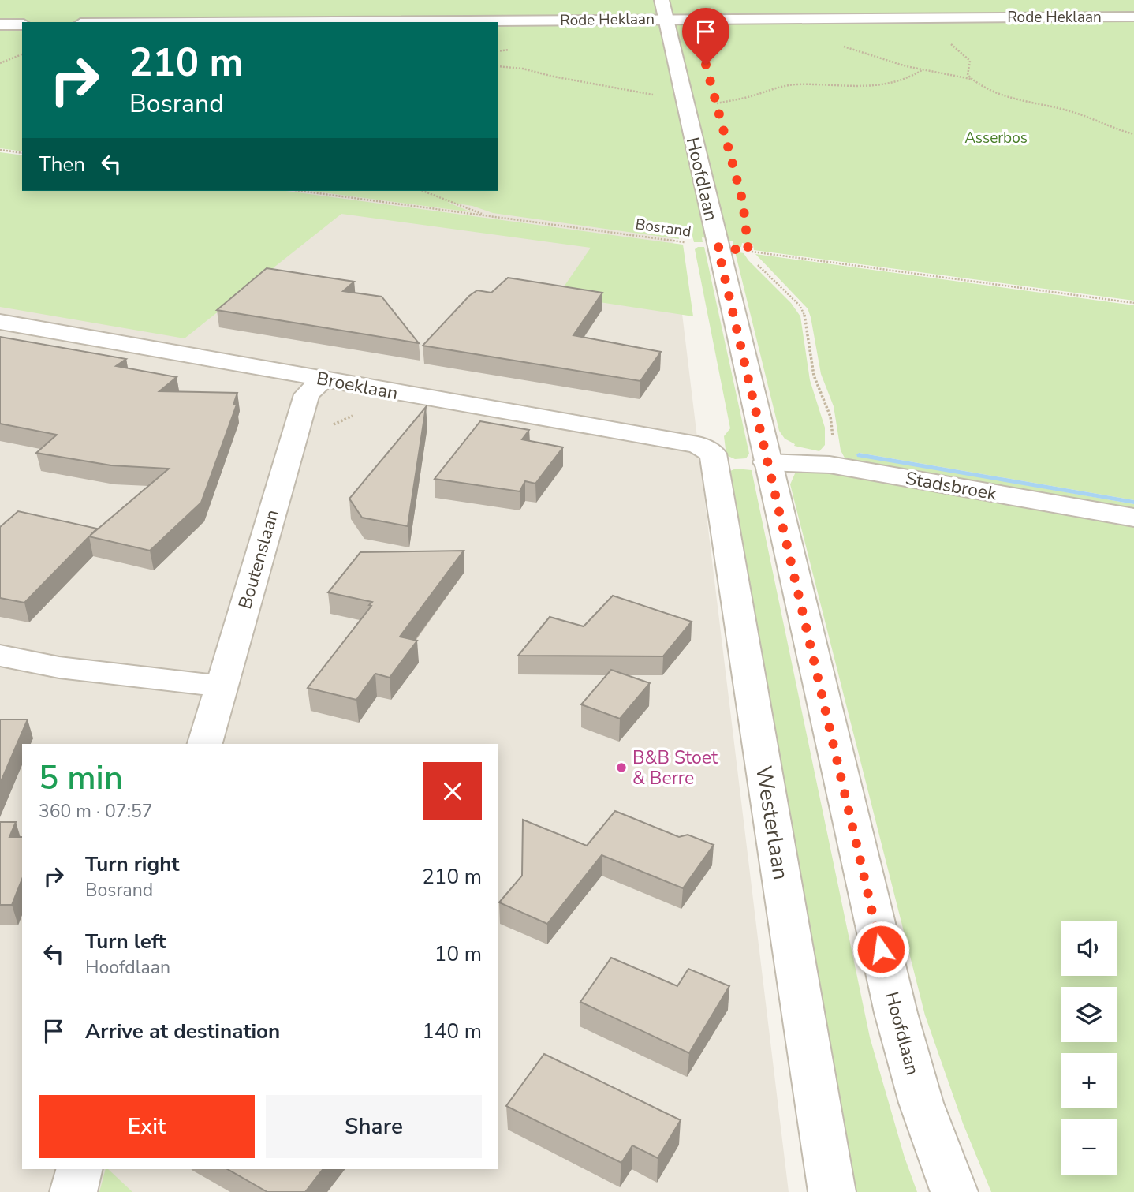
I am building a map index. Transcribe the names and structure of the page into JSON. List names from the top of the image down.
{
  "streets": {
    "street": [
      "Rode Heklaan",
      "Hoofdlaan",
      "Broeklaan",
      "Stadsbroek",
      "Boutenslaan",
      "Westerlaan"
    ],
    "path": ["Bosrand"]
  },
  "crossings": [
    ["Rode Heklaan", "Hoofdlaan"],
    ["Hoofdlaan", "Bosrand"],
    ["Hoofdlaan", "Stadsbroek"],
    ["Broeklaan", "Boutenslaan"],
    ["Broeklaan", "Westerlaan"]
  ],
  "parks": ["Asserbos"],
  "places": ["B&B Stoet & Berre"],
  "page": {
    "turn": ["210 m", "Bosrand"],
    "then": "Then",
    "heading": ["5 min", "360 m · 07:57"],
    "list": [
      {
        "name": "Turn right",
        "note": "Bosrand",
        "value": "210 m"
      },
      {
        "name": "Turn left",
        "note": "Hoofdlaan",
        "value": "10 m"
      },
      {
        "name": "Arrive at destination",
        "value": "140 m"
      }
    ],
    "map_buttons": ["+", "−"],
    "buttons": ["Exit", "Share"]
  }
}
